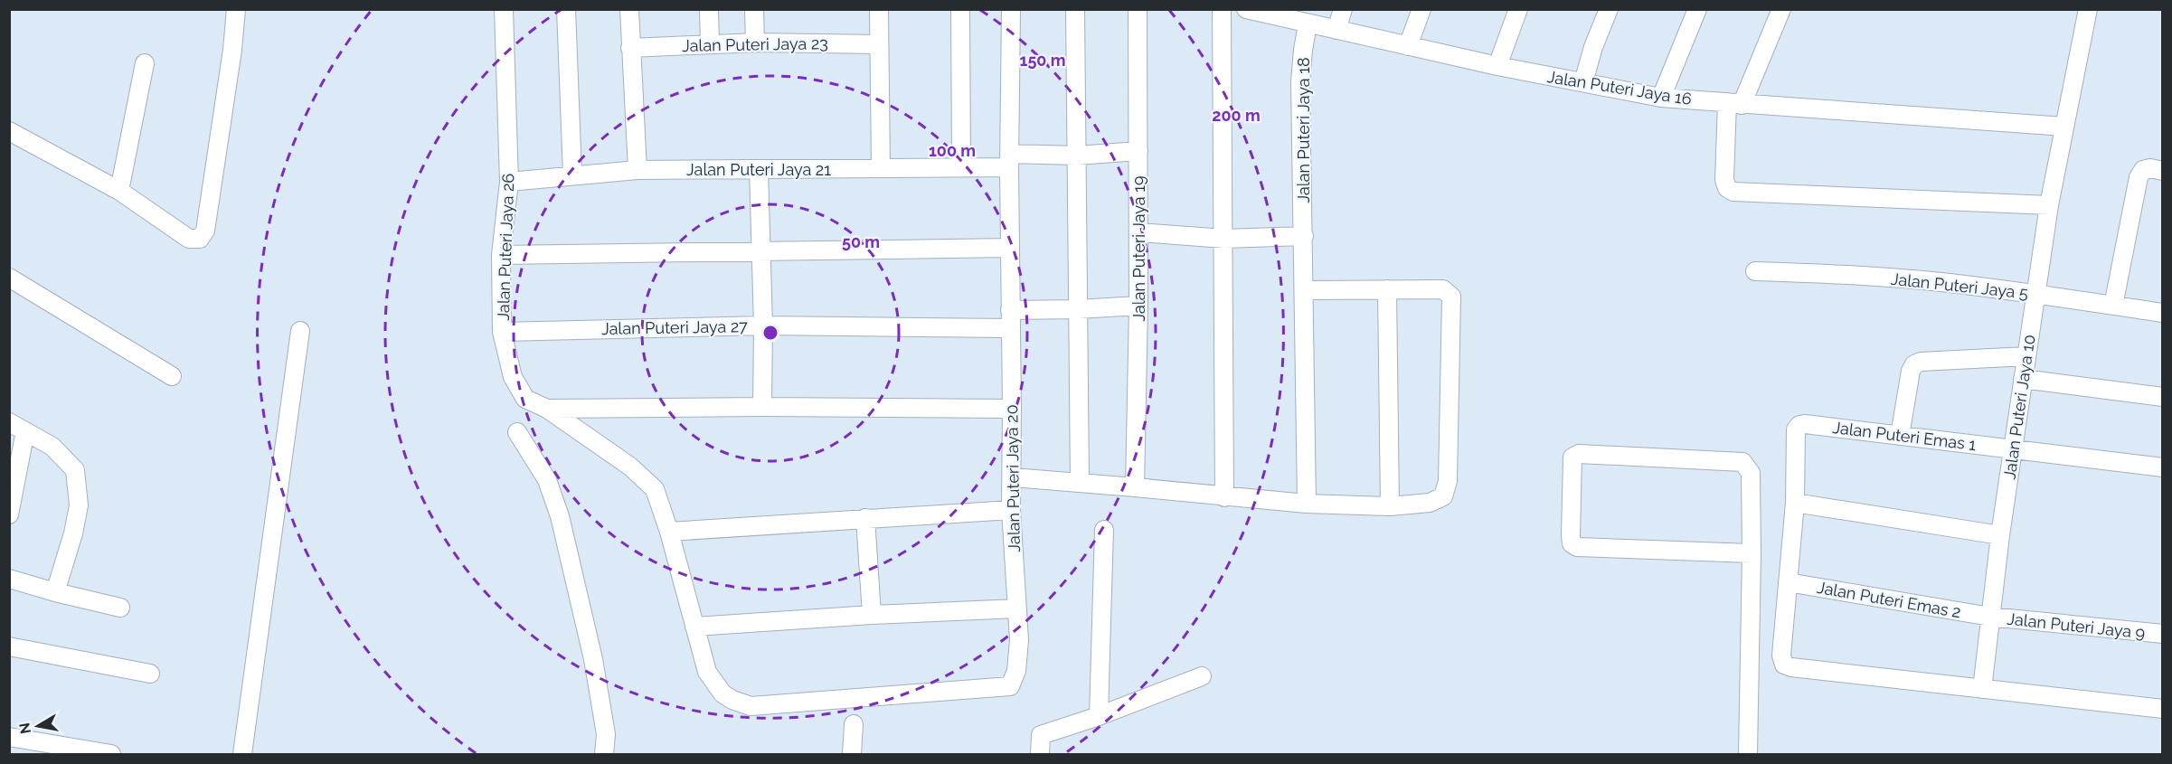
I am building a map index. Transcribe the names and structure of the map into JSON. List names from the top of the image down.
{
  "streets": {
    "street": [
      "Jalan Puteri Jaya 23",
      "Jalan Puteri Jaya 16",
      "Jalan Puteri Jaya 18",
      "Jalan Puteri Jaya 21",
      "Jalan Puteri Jaya 26",
      "Jalan Puteri Jaya 19",
      "Jalan Puteri Jaya 5",
      "Jalan Puteri Jaya 27",
      "Jalan Puteri Jaya 10",
      "Jalan Puteri Emas 1",
      "Jalan Puteri Jaya 20",
      "Jalan Puteri Emas 2",
      "Jalan Puteri Jaya 9"
    ]
  },
  "crossings": [
    ["Jalan Puteri Jaya 16", "Jalan Puteri Jaya 18"],
    ["Jalan Puteri Jaya 16", "Jalan Puteri Jaya 10"],
    ["Jalan Puteri Jaya 21", "Jalan Puteri Jaya 26"],
    ["Jalan Puteri Jaya 21", "Jalan Puteri Jaya 19"],
    ["Jalan Puteri Jaya 21", "Jalan Puteri Jaya 20"],
    ["Jalan Puteri Jaya 26", "Jalan Puteri Jaya 27"],
    ["Jalan Puteri Jaya 26", "Jalan Puteri Jaya 20"],
    ["Jalan Puteri Jaya 5", "Jalan Puteri Jaya 10"],
    ["Jalan Puteri Jaya 27", "Jalan Puteri Jaya 20"],
    ["Jalan Puteri Jaya 10", "Jalan Puteri Emas 1"],
    ["Jalan Puteri Jaya 10", "Jalan Puteri Emas 2"],
    ["Jalan Puteri Jaya 10", "Jalan Puteri Jaya 9"],
    ["Jalan Puteri Emas 2", "Jalan Puteri Jaya 9"]
  ],
  "north": "left",
  "rings": [
    "150 m",
    "200 m",
    "100 m",
    "50 m"
  ]
}
